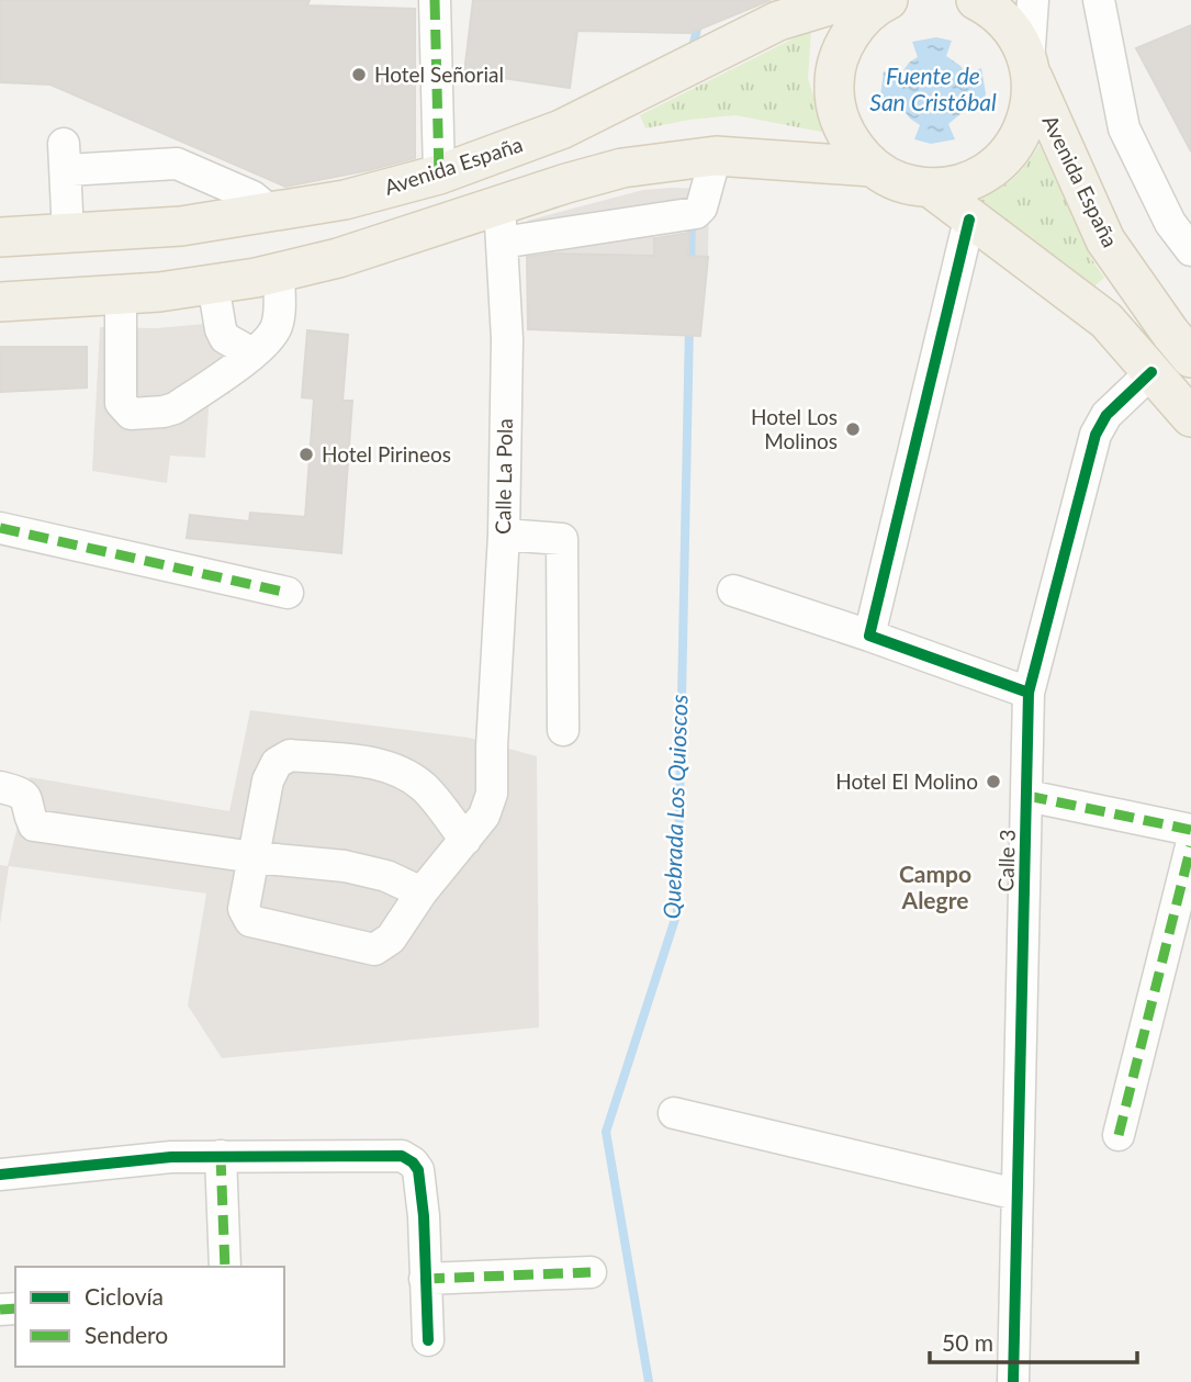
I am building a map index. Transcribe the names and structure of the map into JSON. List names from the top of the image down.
{
  "streets": {
    "main road": ["Avenida España"],
    "street": ["Calle La Pola", "Calle 3"]
  },
  "districts": ["Campo Alegre"],
  "water": ["Fuente de San Cristóbal", "Quebrada Los Quioscos"],
  "places": [
    "Hotel Señorial",
    "Hotel Los Molinos",
    "Hotel Pirineos",
    "Hotel El Molino"
  ],
  "legend": ["Ciclovía", "Sendero"],
  "scale_bar": "50 m"
}
